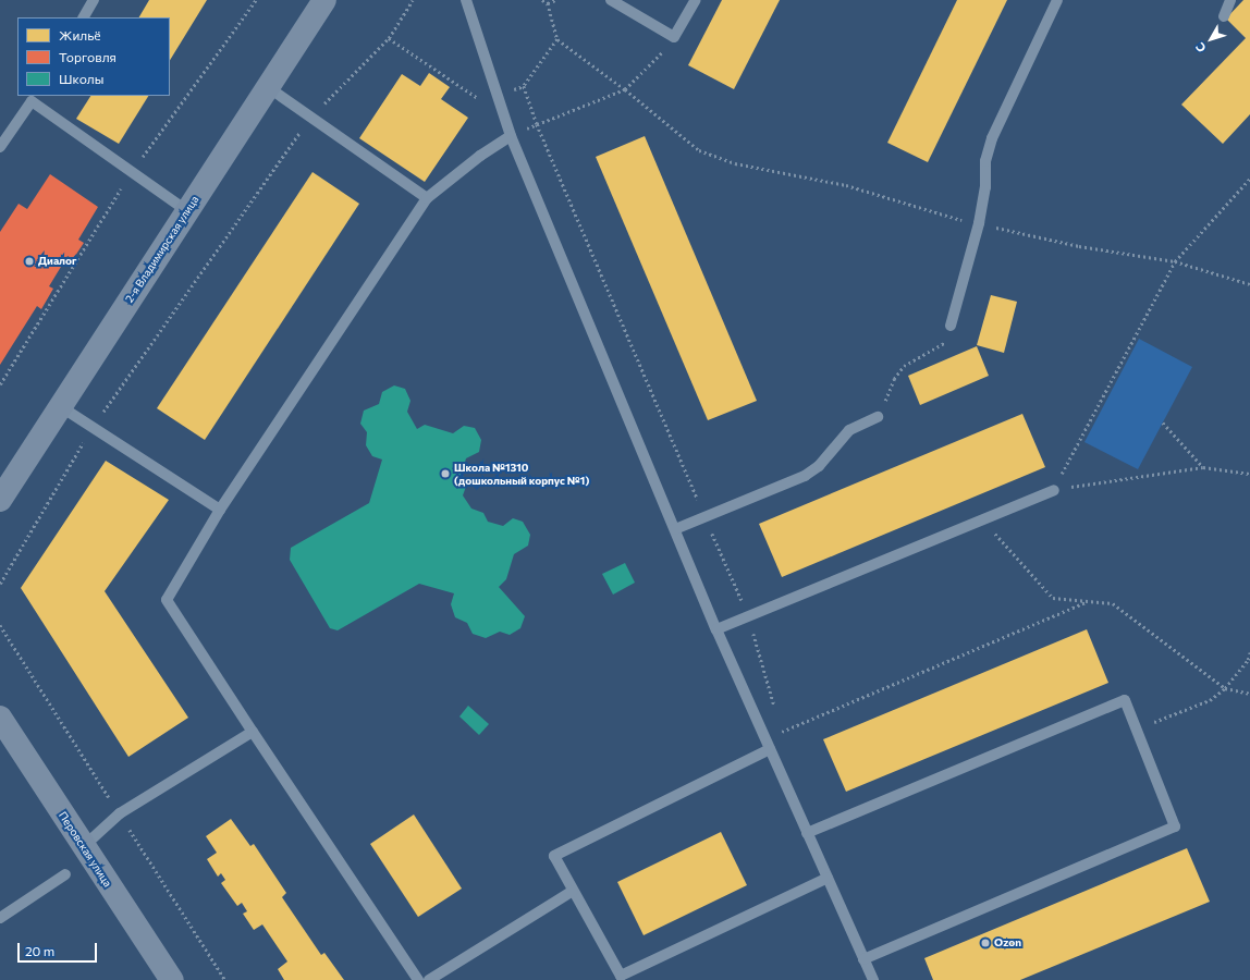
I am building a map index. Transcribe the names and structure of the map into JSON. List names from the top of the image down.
{
  "streets": {
    "street": ["2-я Владимирская улица", "Перовская улица"]
  },
  "places": ["Диалог", "Школа №1310 (дошкольный корпус №1)", "Ozon"],
  "legend": ["Жильё", "Торговля", "Школы"],
  "scale_bar": "20 m",
  "north": "bottom left"
}
